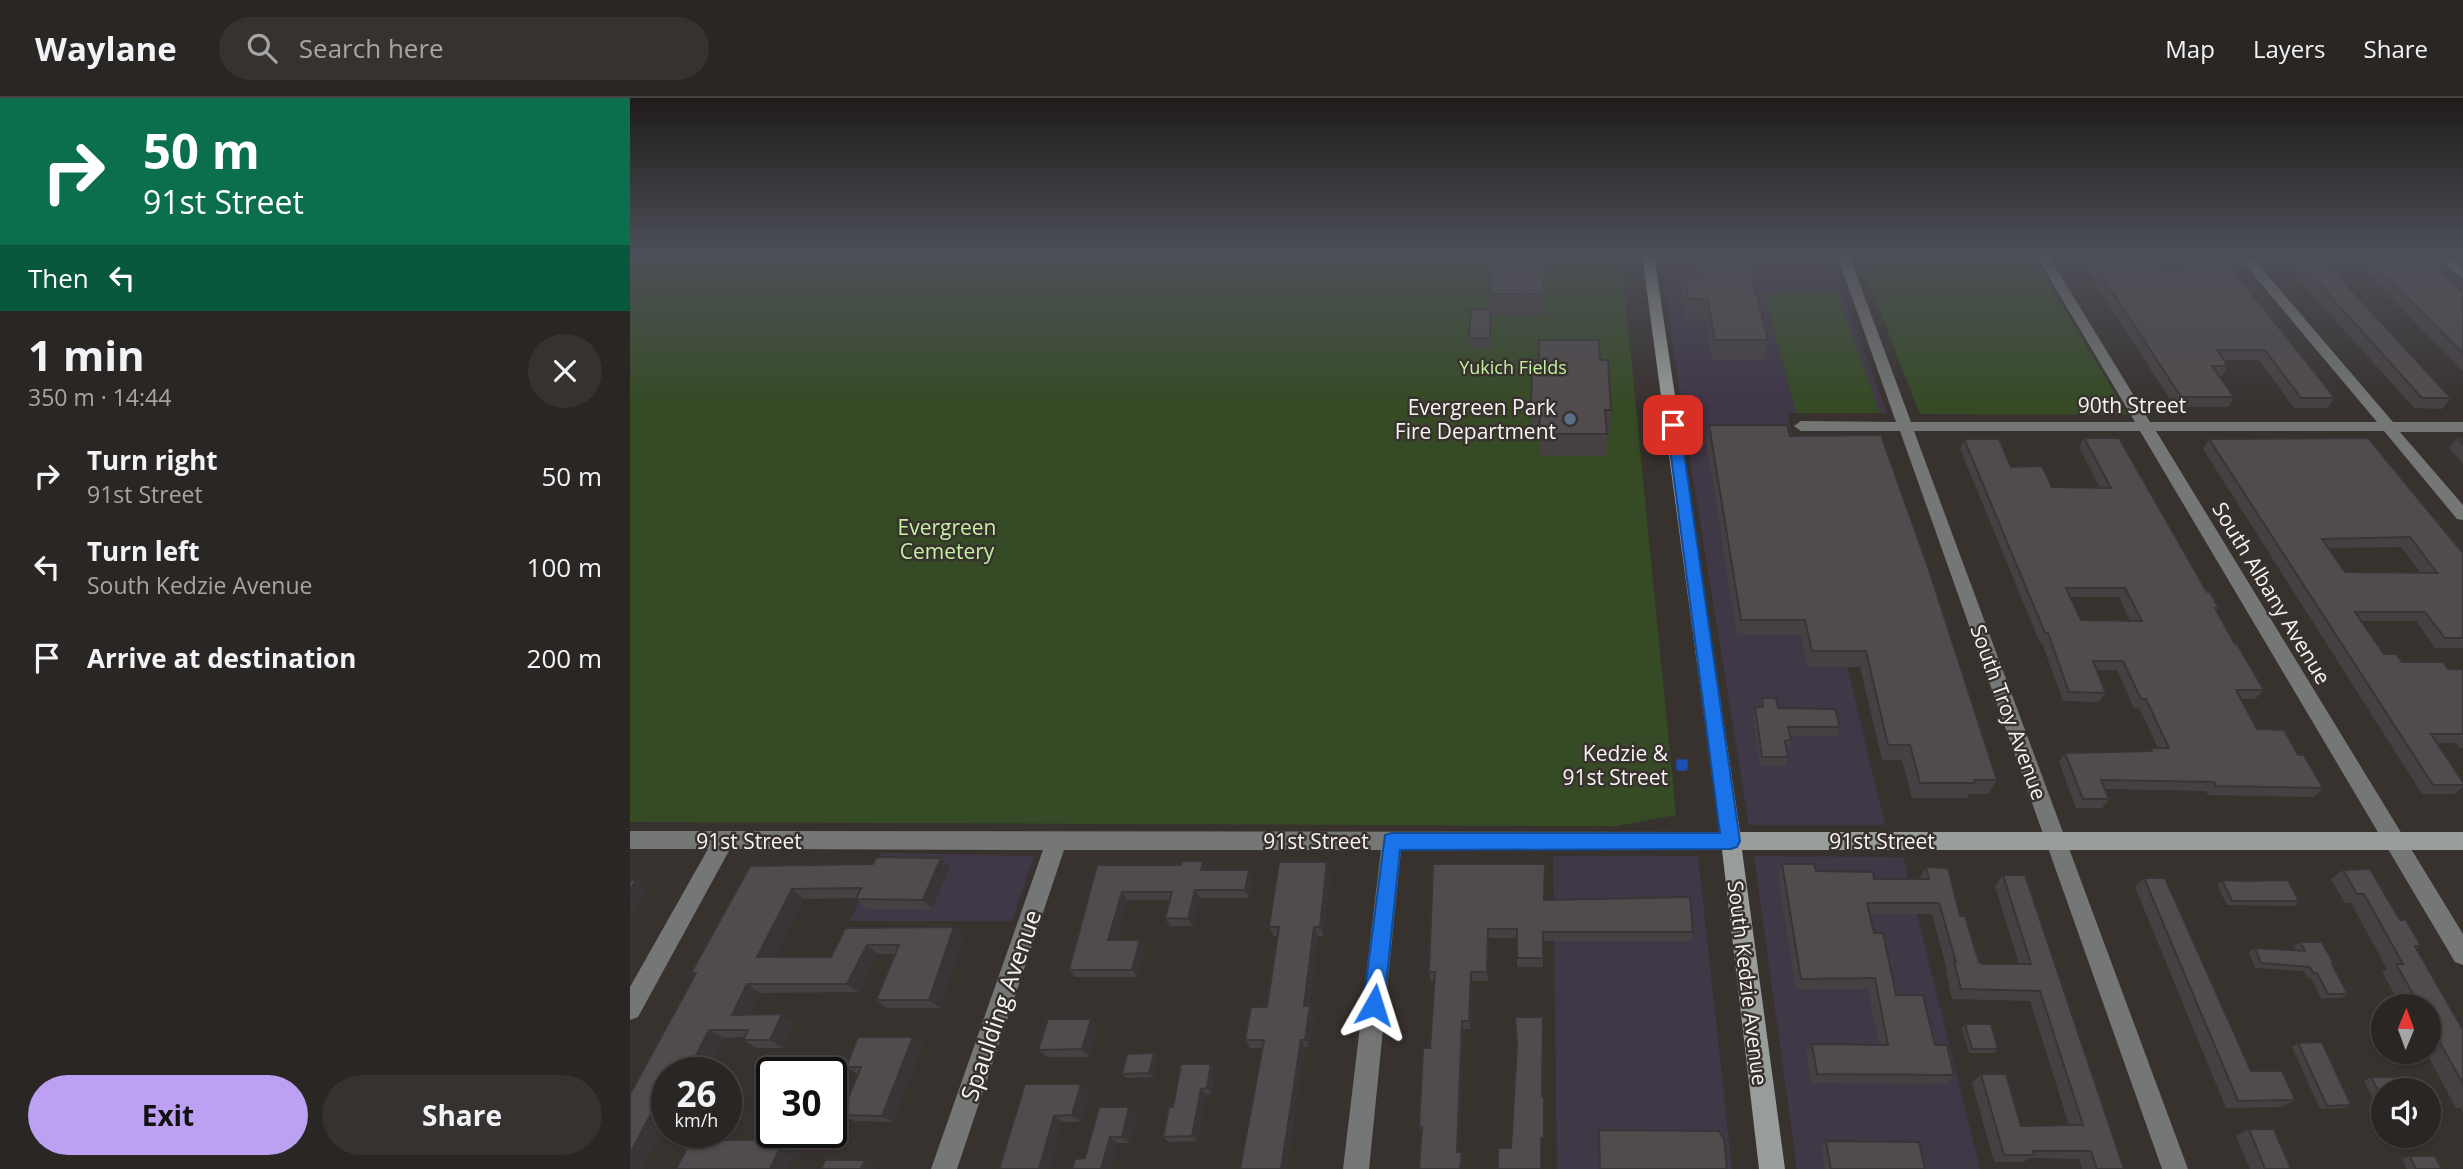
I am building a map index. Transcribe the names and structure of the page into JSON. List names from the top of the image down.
{
  "streets": {
    "main road": ["91st Street", "South Kedzie Avenue"],
    "street": [
      "90th Street",
      "South Albany Avenue",
      "South Troy Avenue",
      "Spaulding Avenue"
    ]
  },
  "crossings": [
    ["90th Street", "South Albany Avenue"],
    ["90th Street", "South Troy Avenue"],
    ["South Albany Avenue", "91st Street"],
    ["South Troy Avenue", "91st Street"],
    ["91st Street", "South Kedzie Avenue"],
    ["91st Street", "Spaulding Avenue"]
  ],
  "parks": ["Yukich Fields", "Evergreen Cemetery"],
  "places": {
    "other": ["Evergreen Park Fire Department"],
    "transit": ["Kedzie & 91st Street"]
  },
  "north": "top",
  "page": {
    "header": "Waylane",
    "search": "Search here",
    "nav": ["Map", "Layers", "Share"],
    "turn": ["50 m", "91st Street"],
    "then": "Then",
    "heading": ["1 min", "350 m · 14:44"],
    "list": [
      {
        "name": "Turn right",
        "note": "91st Street",
        "value": "50 m"
      },
      {
        "name": "Turn left",
        "note": "South Kedzie Avenue",
        "value": "100 m"
      },
      {
        "name": "Arrive at destination",
        "value": "200 m"
      }
    ],
    "speed": "26 km/h",
    "limit": "30",
    "buttons": ["Exit", "Share"]
  }
}
